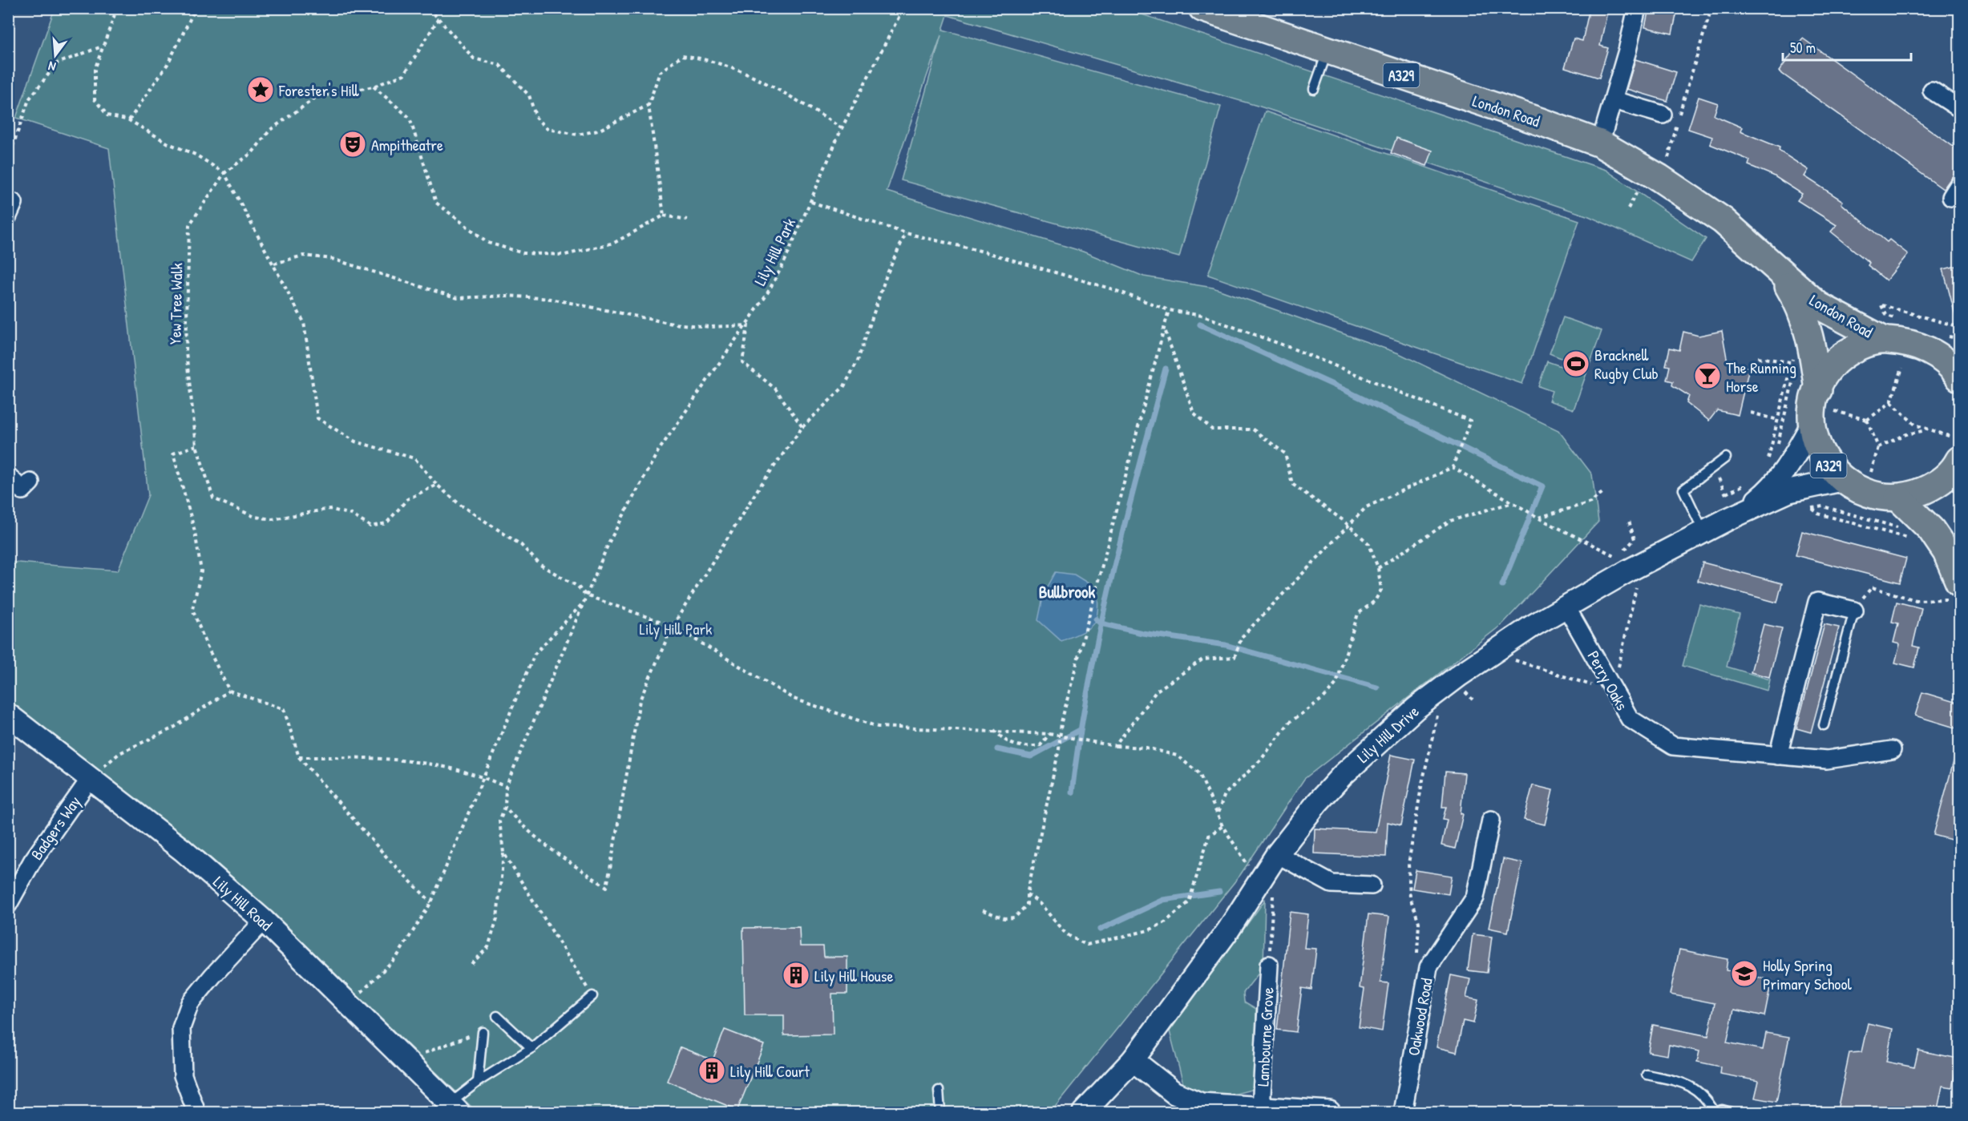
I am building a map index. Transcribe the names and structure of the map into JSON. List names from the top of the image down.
{
  "streets": {
    "main road": ["A329", "London Road"],
    "street": [
      "Perry Oaks",
      "Lily Hill Drive",
      "Badgers Way",
      "Lily Hill Road",
      "Oakwood Road",
      "Lambourne Grove"
    ],
    "path": ["Lily Hill Park", "Yew Tree Walk"]
  },
  "crossings": [
    ["A329", "London Road"],
    ["A329", "Lily Hill Drive"],
    ["Perry Oaks", "Lily Hill Drive"],
    ["Badgers Way", "Lily Hill Road"]
  ],
  "districts": ["Bullbrook"],
  "parks": ["Lily Hill Park"],
  "places": {
    "place": ["Forester's Hill"],
    "theatre": ["Ampitheatre"],
    "sports": ["Bracknell Rugby Club"],
    "bar": ["The Running Horse"],
    "school or university": ["Holly Spring Primary School"],
    "building": ["Lily Hill House", "Lily Hill Court"]
  },
  "scale_bar": "50 m",
  "north": "bottom"
}
